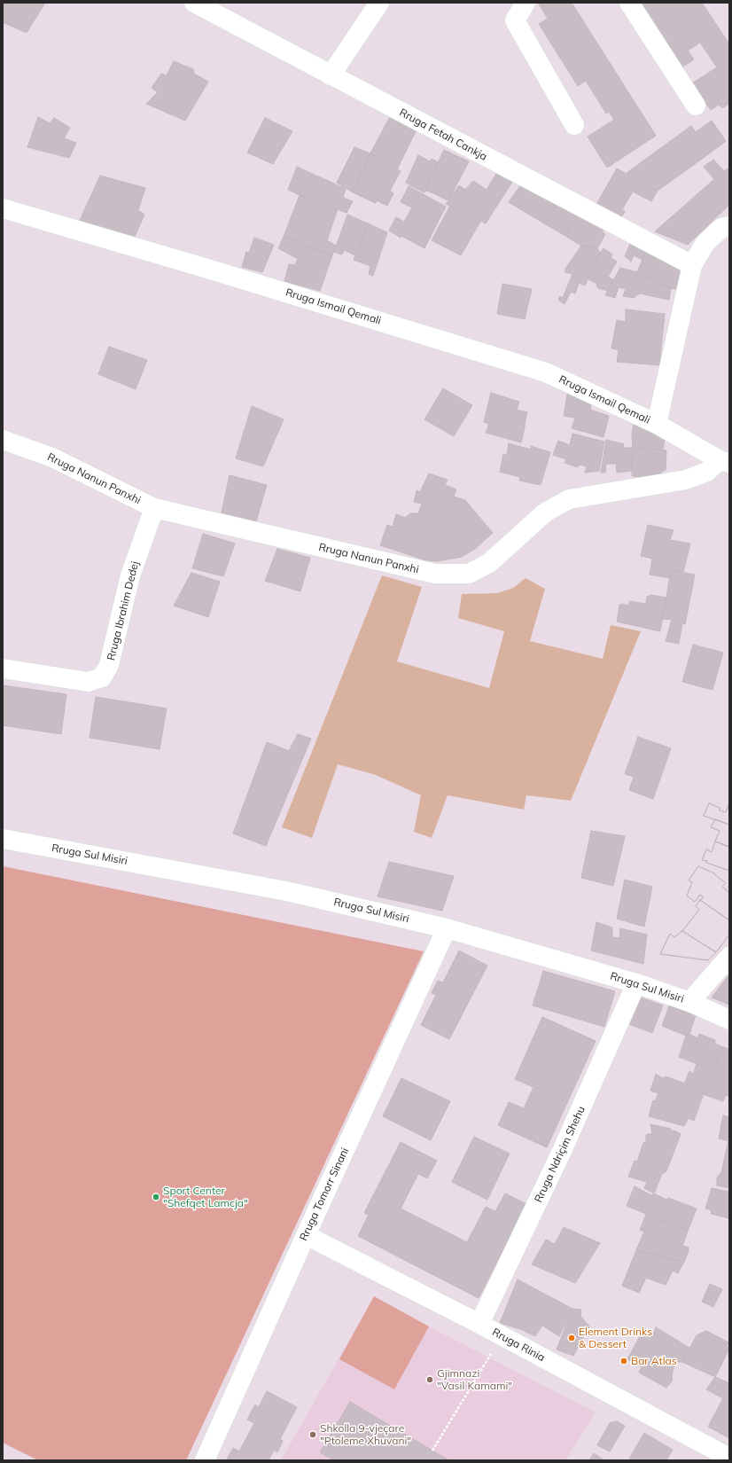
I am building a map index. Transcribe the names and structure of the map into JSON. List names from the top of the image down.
{
  "streets": {
    "street": [
      "Rruga Fetah Cankja",
      "Rruga Ismail Qemali",
      "Rruga Nanun Panxhi",
      "Rruga Ibrahim Dedej",
      "Rruga Sul Misiri",
      "Rruga Ndriçim Shehu",
      "Rruga Tomorr Sinani",
      "Rruga Rinia"
    ]
  },
  "crossings": [
    ["Rruga Fetah Cankja", "Rruga Ismail Qemali"],
    ["Rruga Ismail Qemali", "Rruga Nanun Panxhi"],
    ["Rruga Nanun Panxhi", "Rruga Ibrahim Dedej"],
    ["Rruga Sul Misiri", "Rruga Ndriçim Shehu"],
    ["Rruga Sul Misiri", "Rruga Tomorr Sinani"],
    ["Rruga Ndriçim Shehu", "Rruga Rinia"],
    ["Rruga Tomorr Sinani", "Rruga Rinia"]
  ],
  "places": [
    "Sport Center \"Shefqet Lamcja\"",
    "Element Drinks & Dessert",
    "Bar Atlas",
    "Gjimnazi \"Vasil Kamami\"",
    "Shkolla 9-vjeçare \"Ptoleme Xhuvani\""
  ]
}
